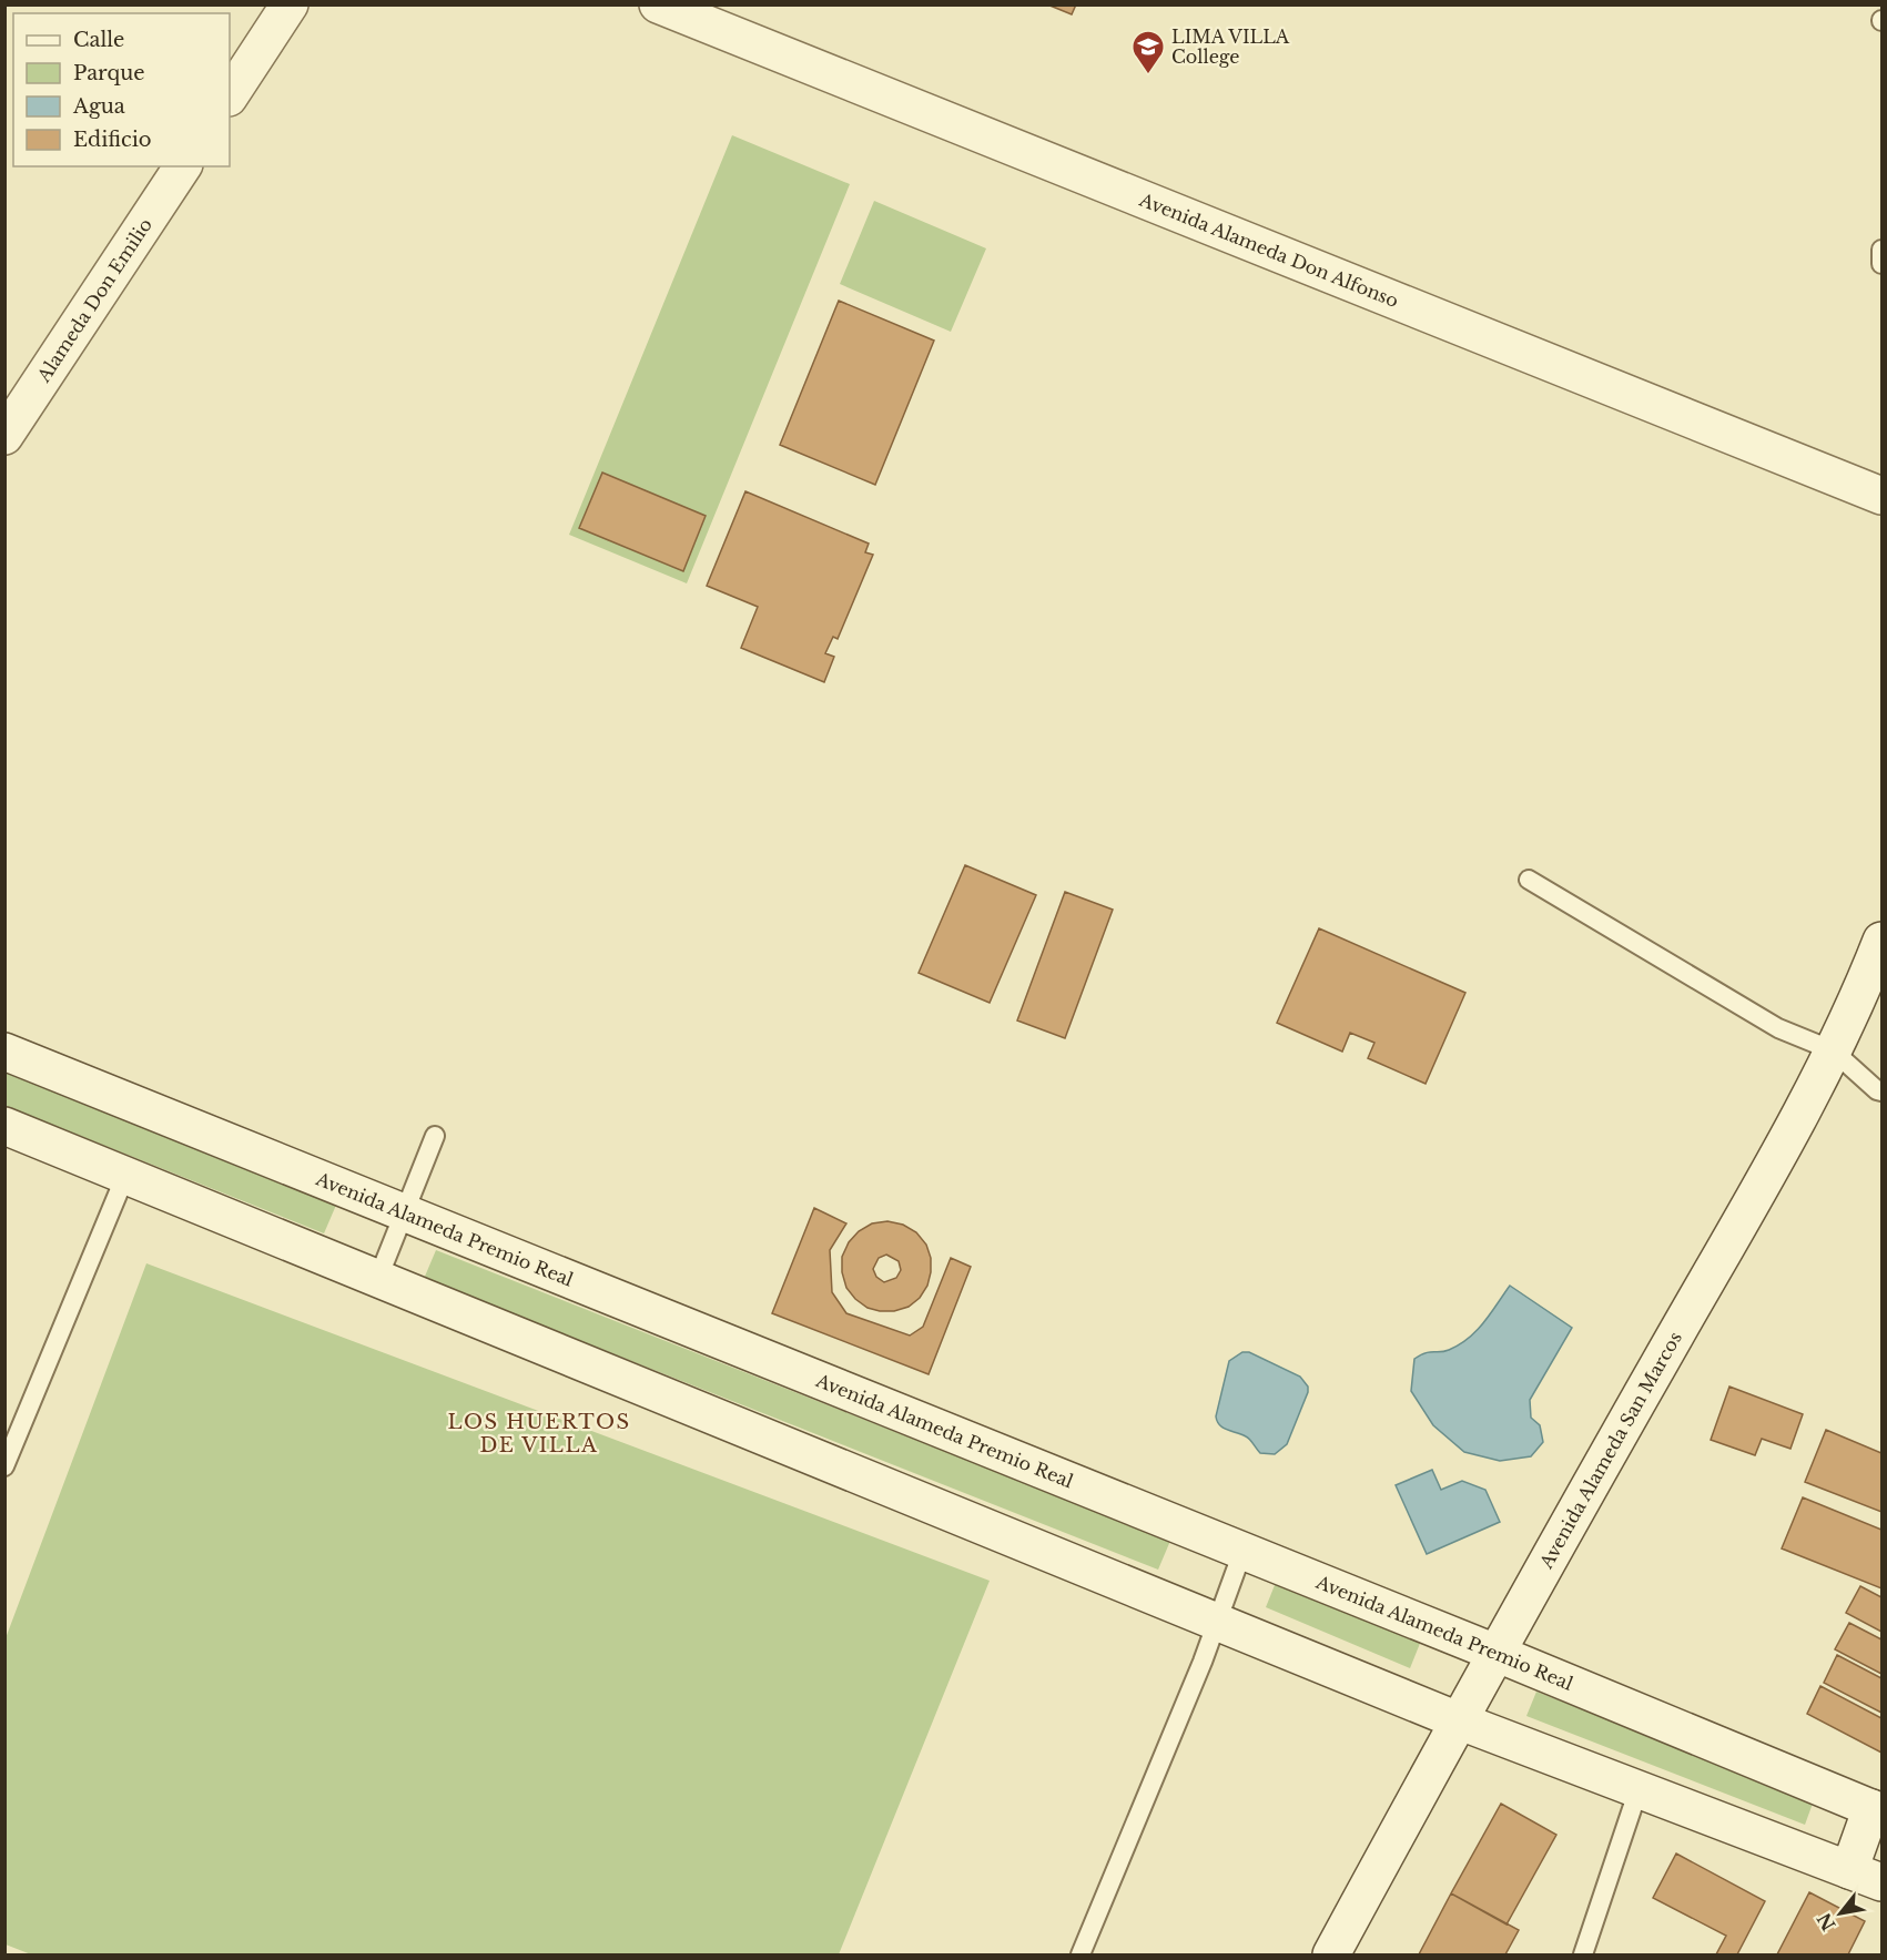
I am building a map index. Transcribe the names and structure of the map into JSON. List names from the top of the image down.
{
  "streets": {
    "street": [
      "Avenida Alameda Don Alfonso",
      "Alameda Don Emilio",
      "Avenida Alameda Premio Real",
      "Avenida Alameda San Marcos"
    ]
  },
  "crossings": [
    ["Avenida Alameda Premio Real", "Avenida Alameda San Marcos"]
  ],
  "districts": ["LOS HUERTOS DE VILLA"],
  "places": {
    "school or university": ["LIMA VILLA College"]
  },
  "legend": [
    "Calle",
    "Parque",
    "Agua",
    "Edificio"
  ],
  "north": "bottom left"
}
